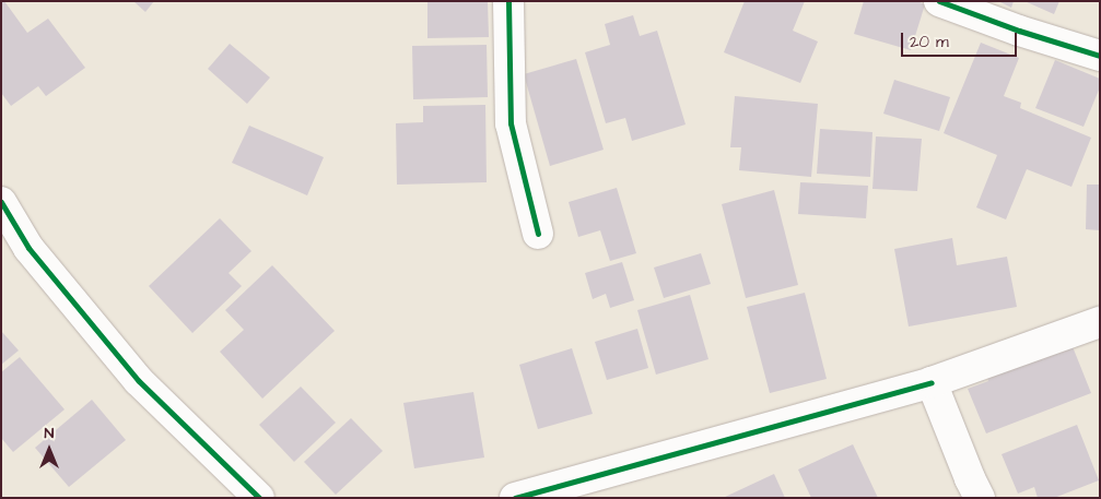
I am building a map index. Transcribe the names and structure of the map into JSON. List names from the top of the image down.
{
  "scale_bar": "20 m",
  "north": "top"
}
